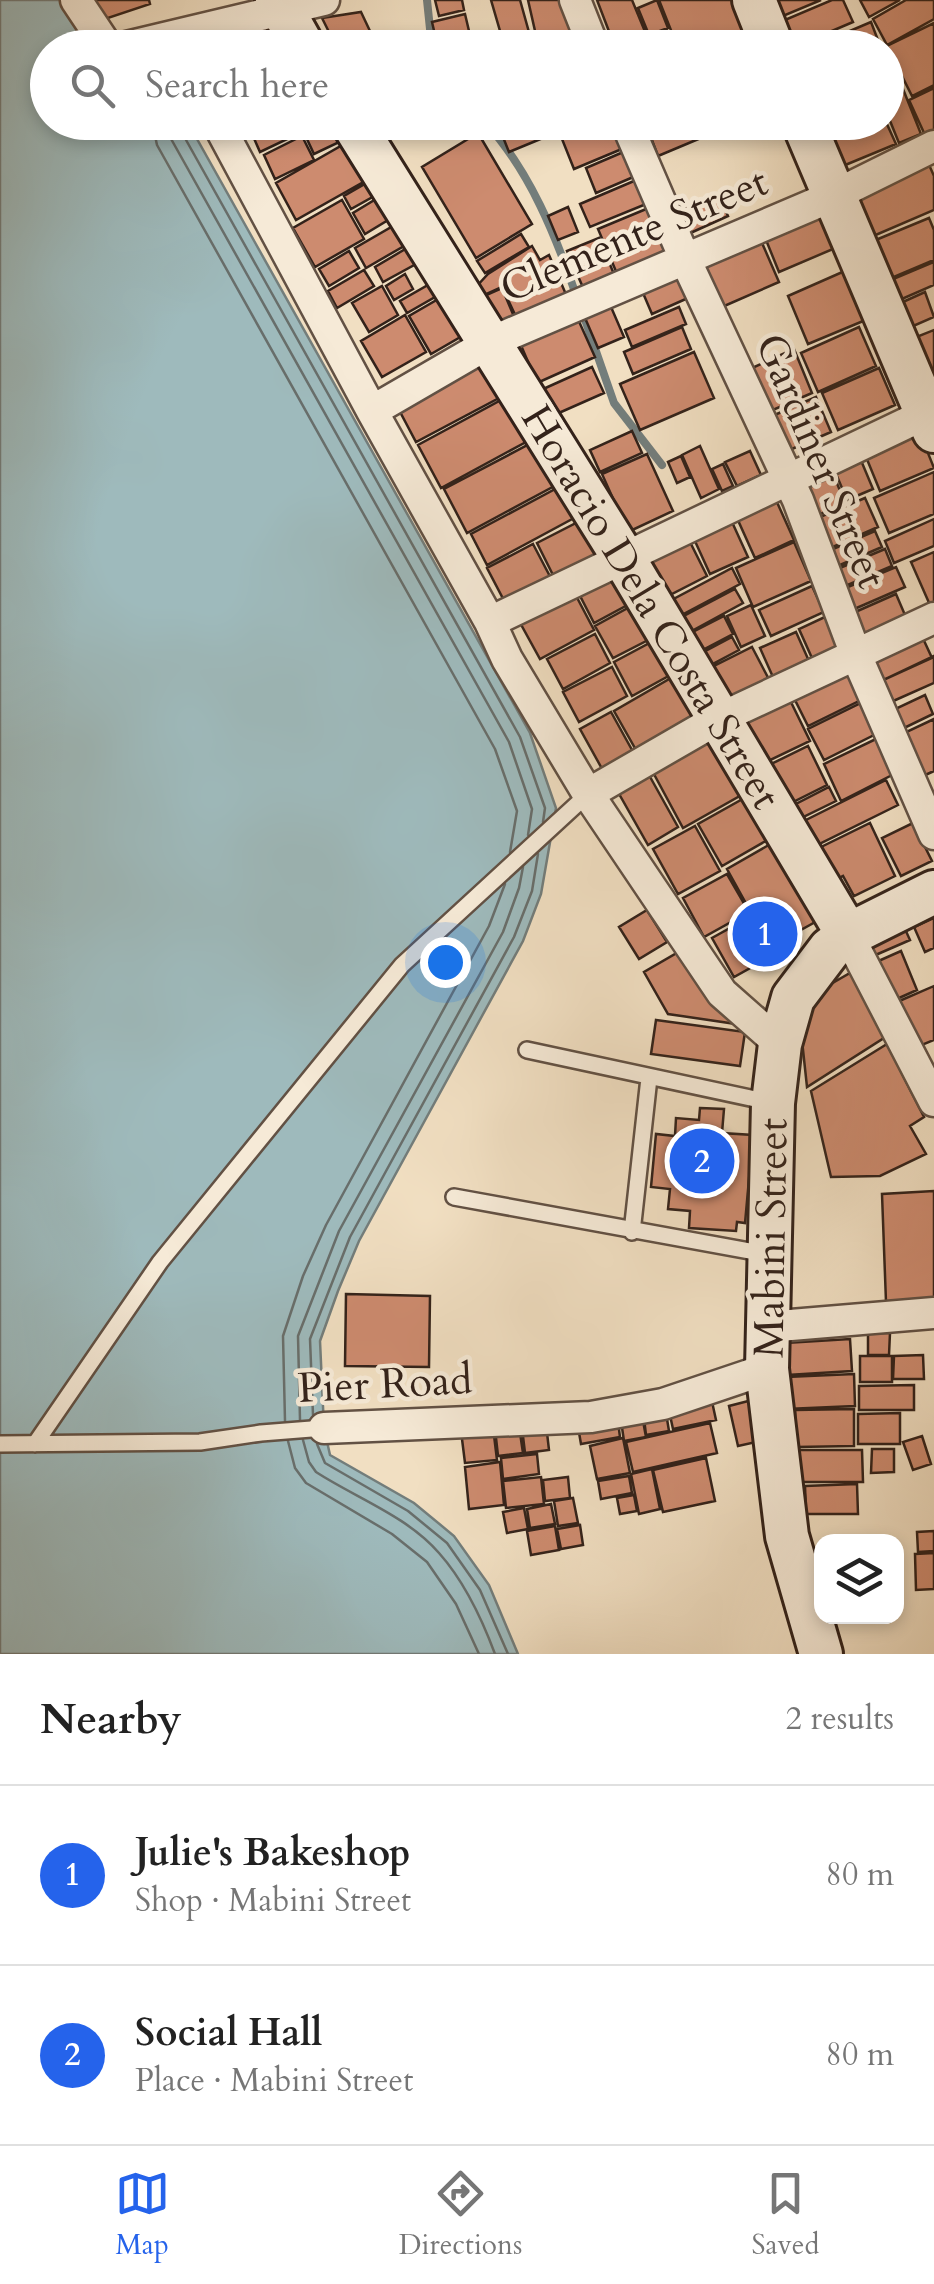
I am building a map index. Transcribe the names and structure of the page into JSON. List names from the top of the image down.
{
  "streets": {
    "main road": ["Horacio Dela Costa Street", "Mabini Street"],
    "street": ["Clemente Street", "Gardiner Street", "Pier Road"]
  },
  "crossings": [
    ["Clemente Street", "Gardiner Street"],
    ["Clemente Street", "Horacio Dela Costa Street"],
    ["Horacio Dela Costa Street", "Mabini Street"],
    ["Mabini Street", "Pier Road"]
  ],
  "page": {
    "search": "Search here",
    "pins": ["1", "2"],
    "heading": ["Nearby", "2 results"],
    "list": [
      {
        "mark": "1",
        "name": "Julie's Bakeshop",
        "note": "Shop · Mabini Street",
        "value": "80 m"
      },
      {
        "mark": "2",
        "name": "Social Hall",
        "note": "Place · Mabini Street",
        "value": "80 m"
      }
    ],
    "nav": ["Map", "Directions", "Saved"]
  }
}
